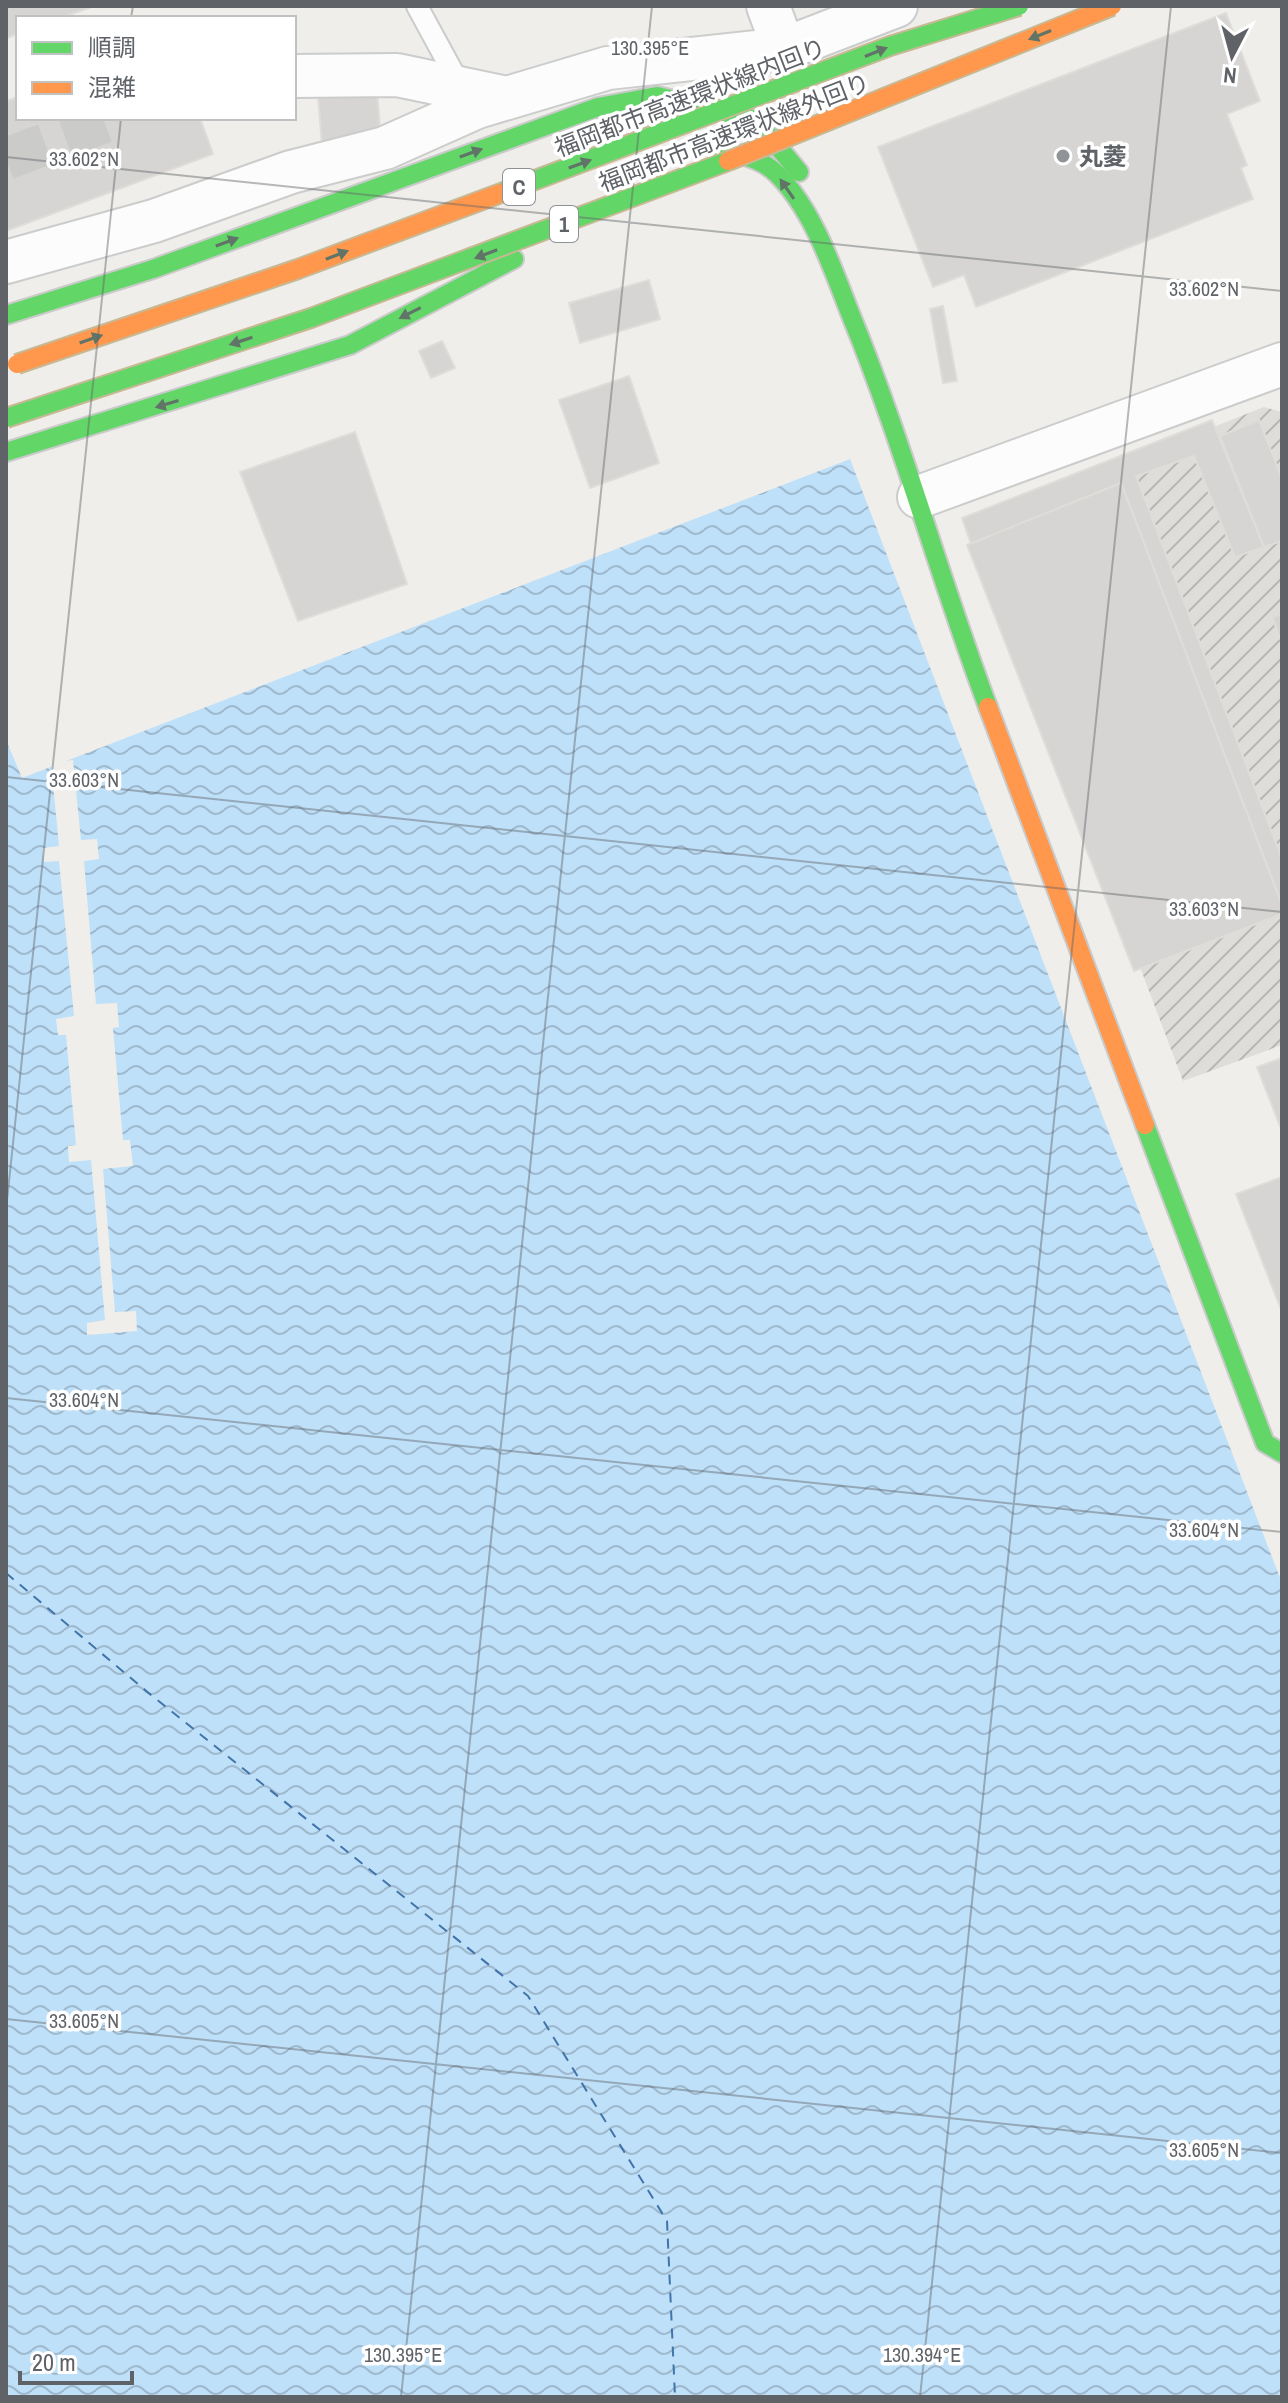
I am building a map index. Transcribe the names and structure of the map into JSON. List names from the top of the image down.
{
  "streets": {
    "main road": [
      "福岡都市高速環状線内回り",
      "福岡都市高速環状線外回り",
      "C",
      "1"
    ]
  },
  "one_way": ["福岡都市高速環状線内回り", "福岡都市高速環状線外回り"],
  "places": ["丸菱"],
  "legend": ["順調", "混雑"],
  "scale_bar": "20 m",
  "north": "bottom",
  "coordinates": [
    "130.395°E",
    "33.602°N",
    "33.603°N",
    "33.604°N",
    "33.605°N",
    "130.394°E"
  ]
}
